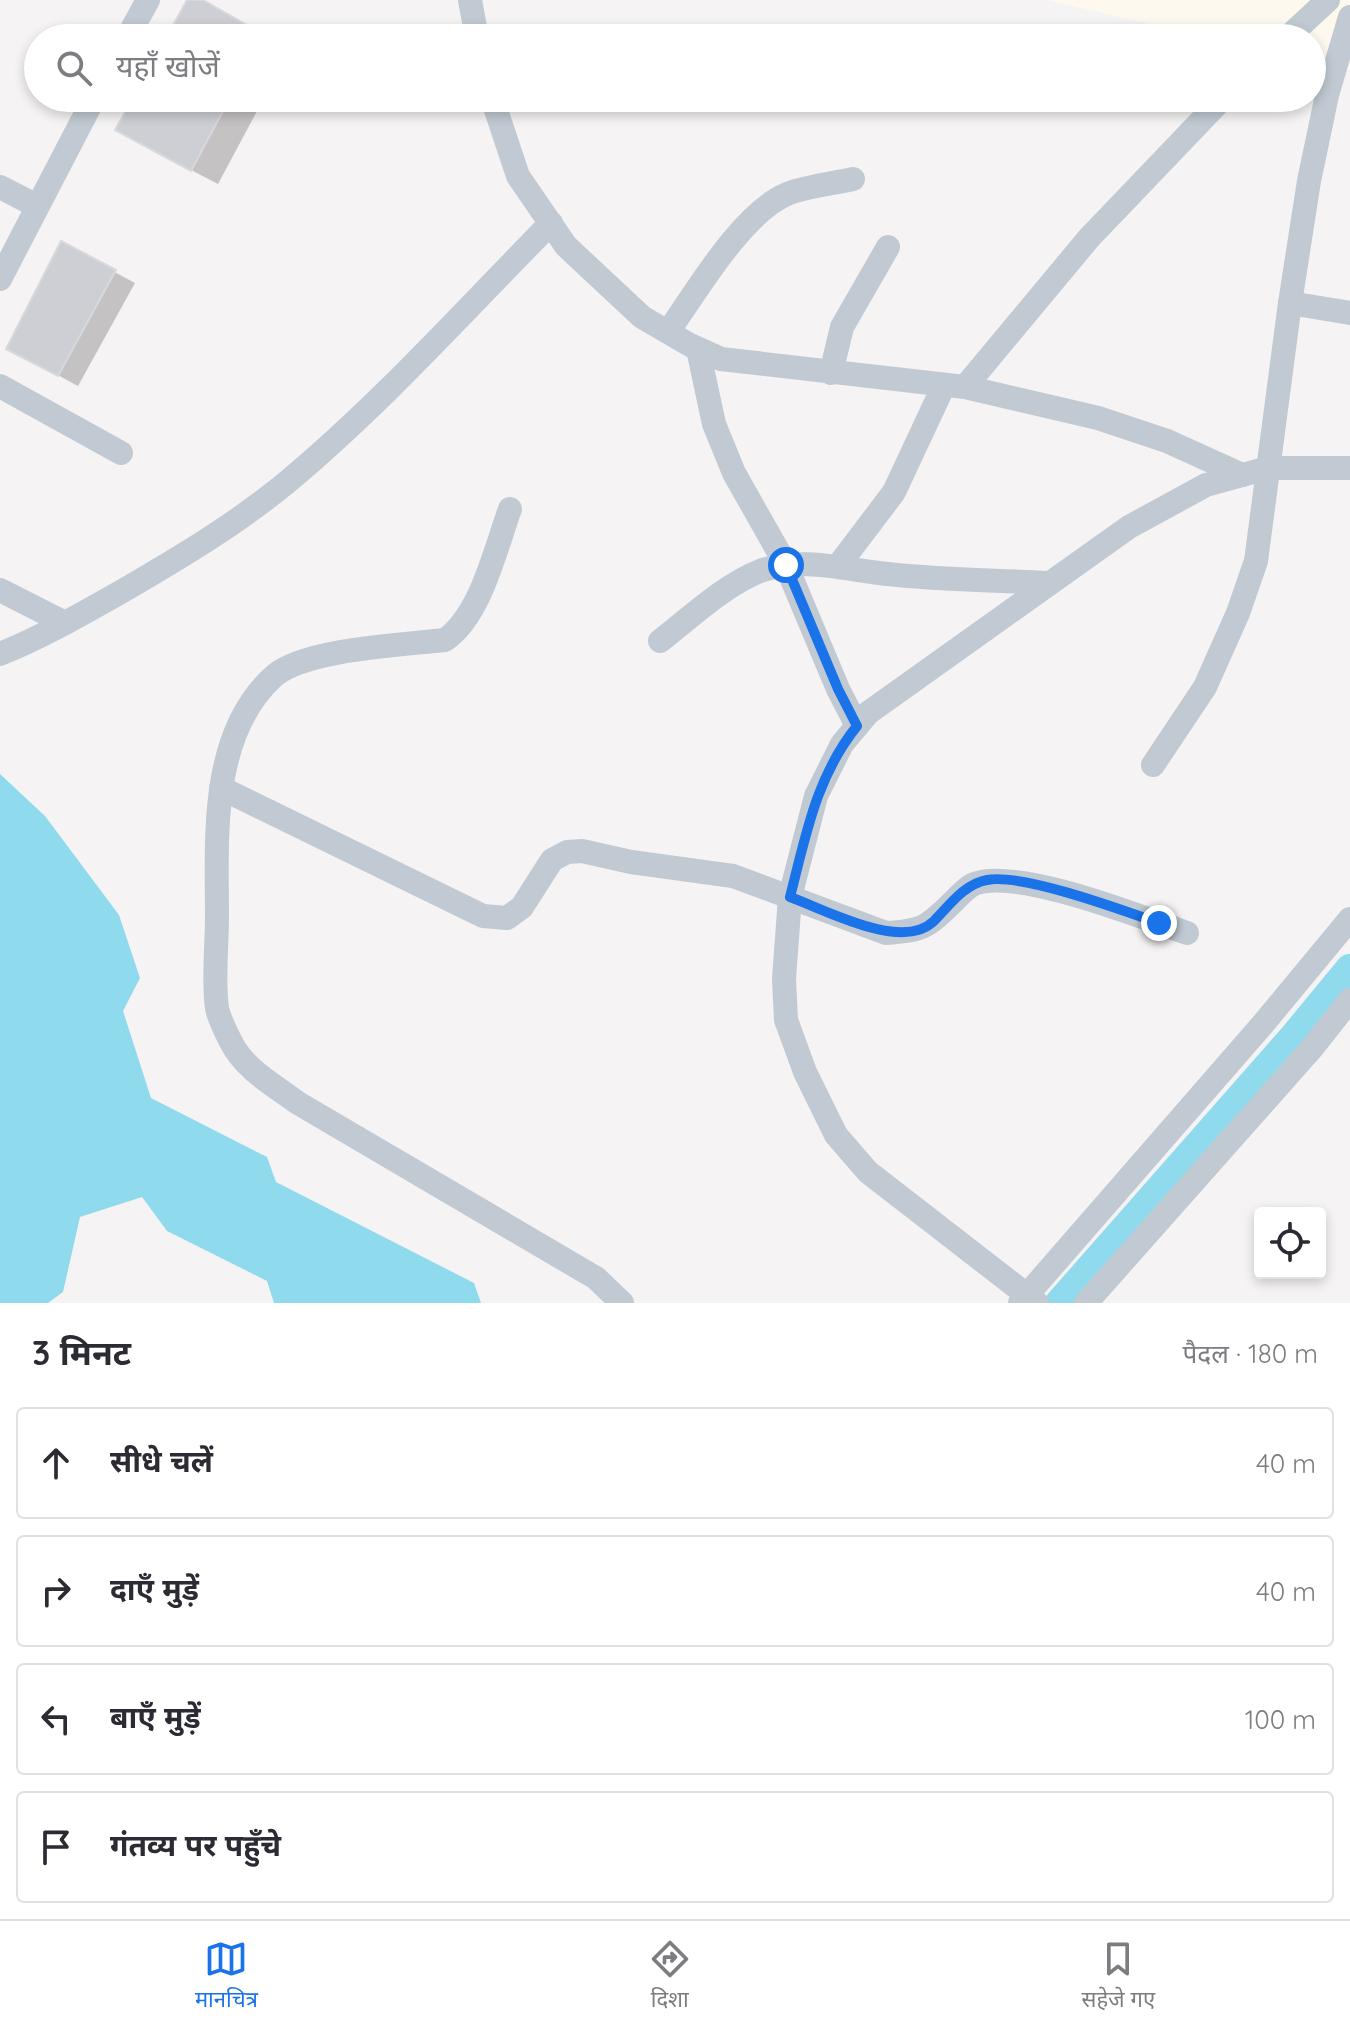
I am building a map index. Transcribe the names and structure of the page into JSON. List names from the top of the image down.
{
  "page": {
    "search": "यहाँ खोजें",
    "heading": ["3 मिनट", "पैदल · 180 m"],
    "list": [
      ["सीधे चलें", "40 m"],
      ["दाएँ मुड़ें", "40 m"],
      ["बाएँ मुड़ें", "100 m"],
      "गंतव्य पर पहुँचे"
    ],
    "nav": ["मानचित्र", "दिशा", "सहेजे गए"]
  }
}
